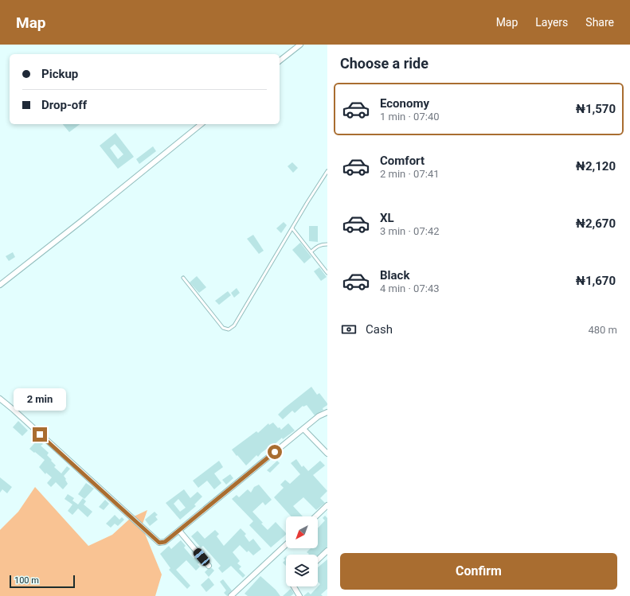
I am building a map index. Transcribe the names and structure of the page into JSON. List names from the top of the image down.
{
  "scale_bar": "100 m",
  "north": "bottom left",
  "page": {
    "header": "Map",
    "nav": ["Map", "Layers", "Share"],
    "heading": "Choose a ride",
    "banner": ["Pickup", "Drop-off"],
    "list": [
      {
        "name": "Economy",
        "note": "1 min · 07:40",
        "value": "₦1,570"
      },
      {
        "name": "Comfort",
        "note": "2 min · 07:41",
        "value": "₦2,120"
      },
      {
        "name": "XL",
        "note": "3 min · 07:42",
        "value": "₦2,670"
      },
      {
        "name": "Black",
        "note": "4 min · 07:43",
        "value": "₦1,670"
      }
    ],
    "pay": ["Cash", "480 m"],
    "bubble": "2 min",
    "buttons": "Confirm",
    "scale": "100 m"
  }
}
